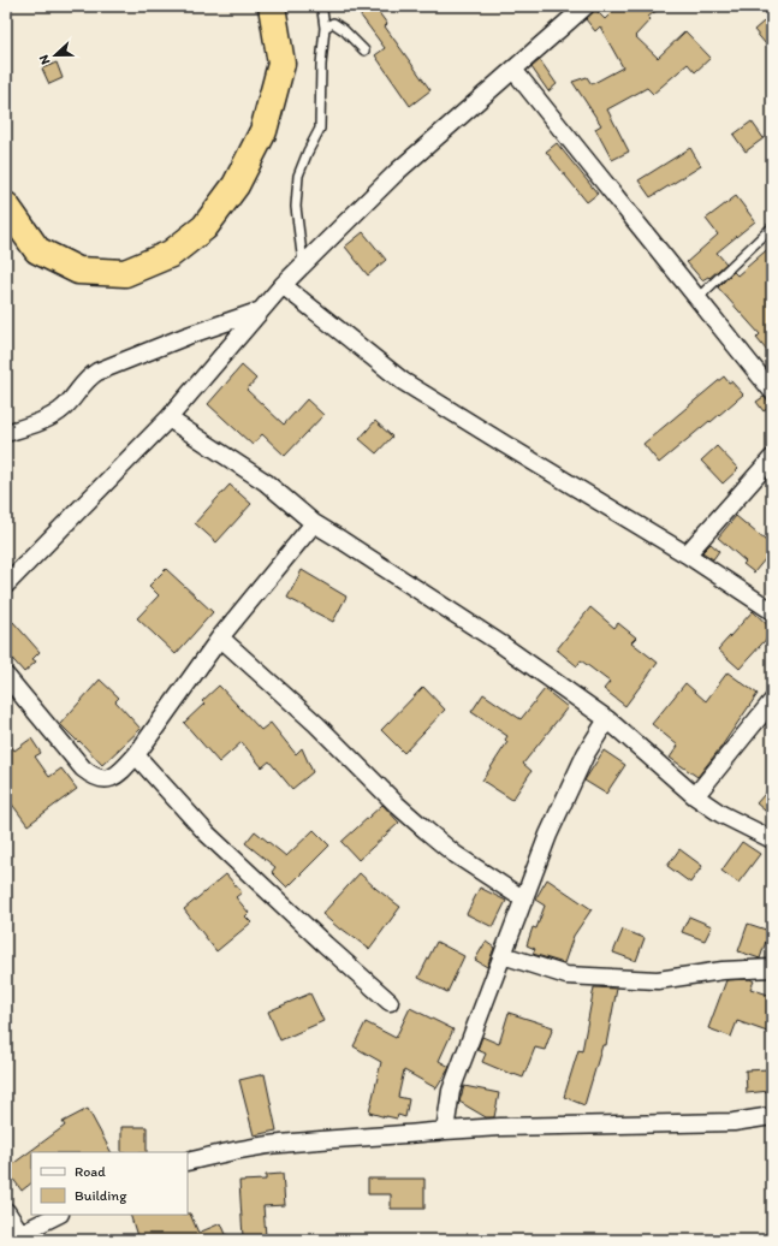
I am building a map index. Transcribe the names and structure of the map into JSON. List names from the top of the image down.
{
  "legend": ["Road", "Building"],
  "north": "left"
}
